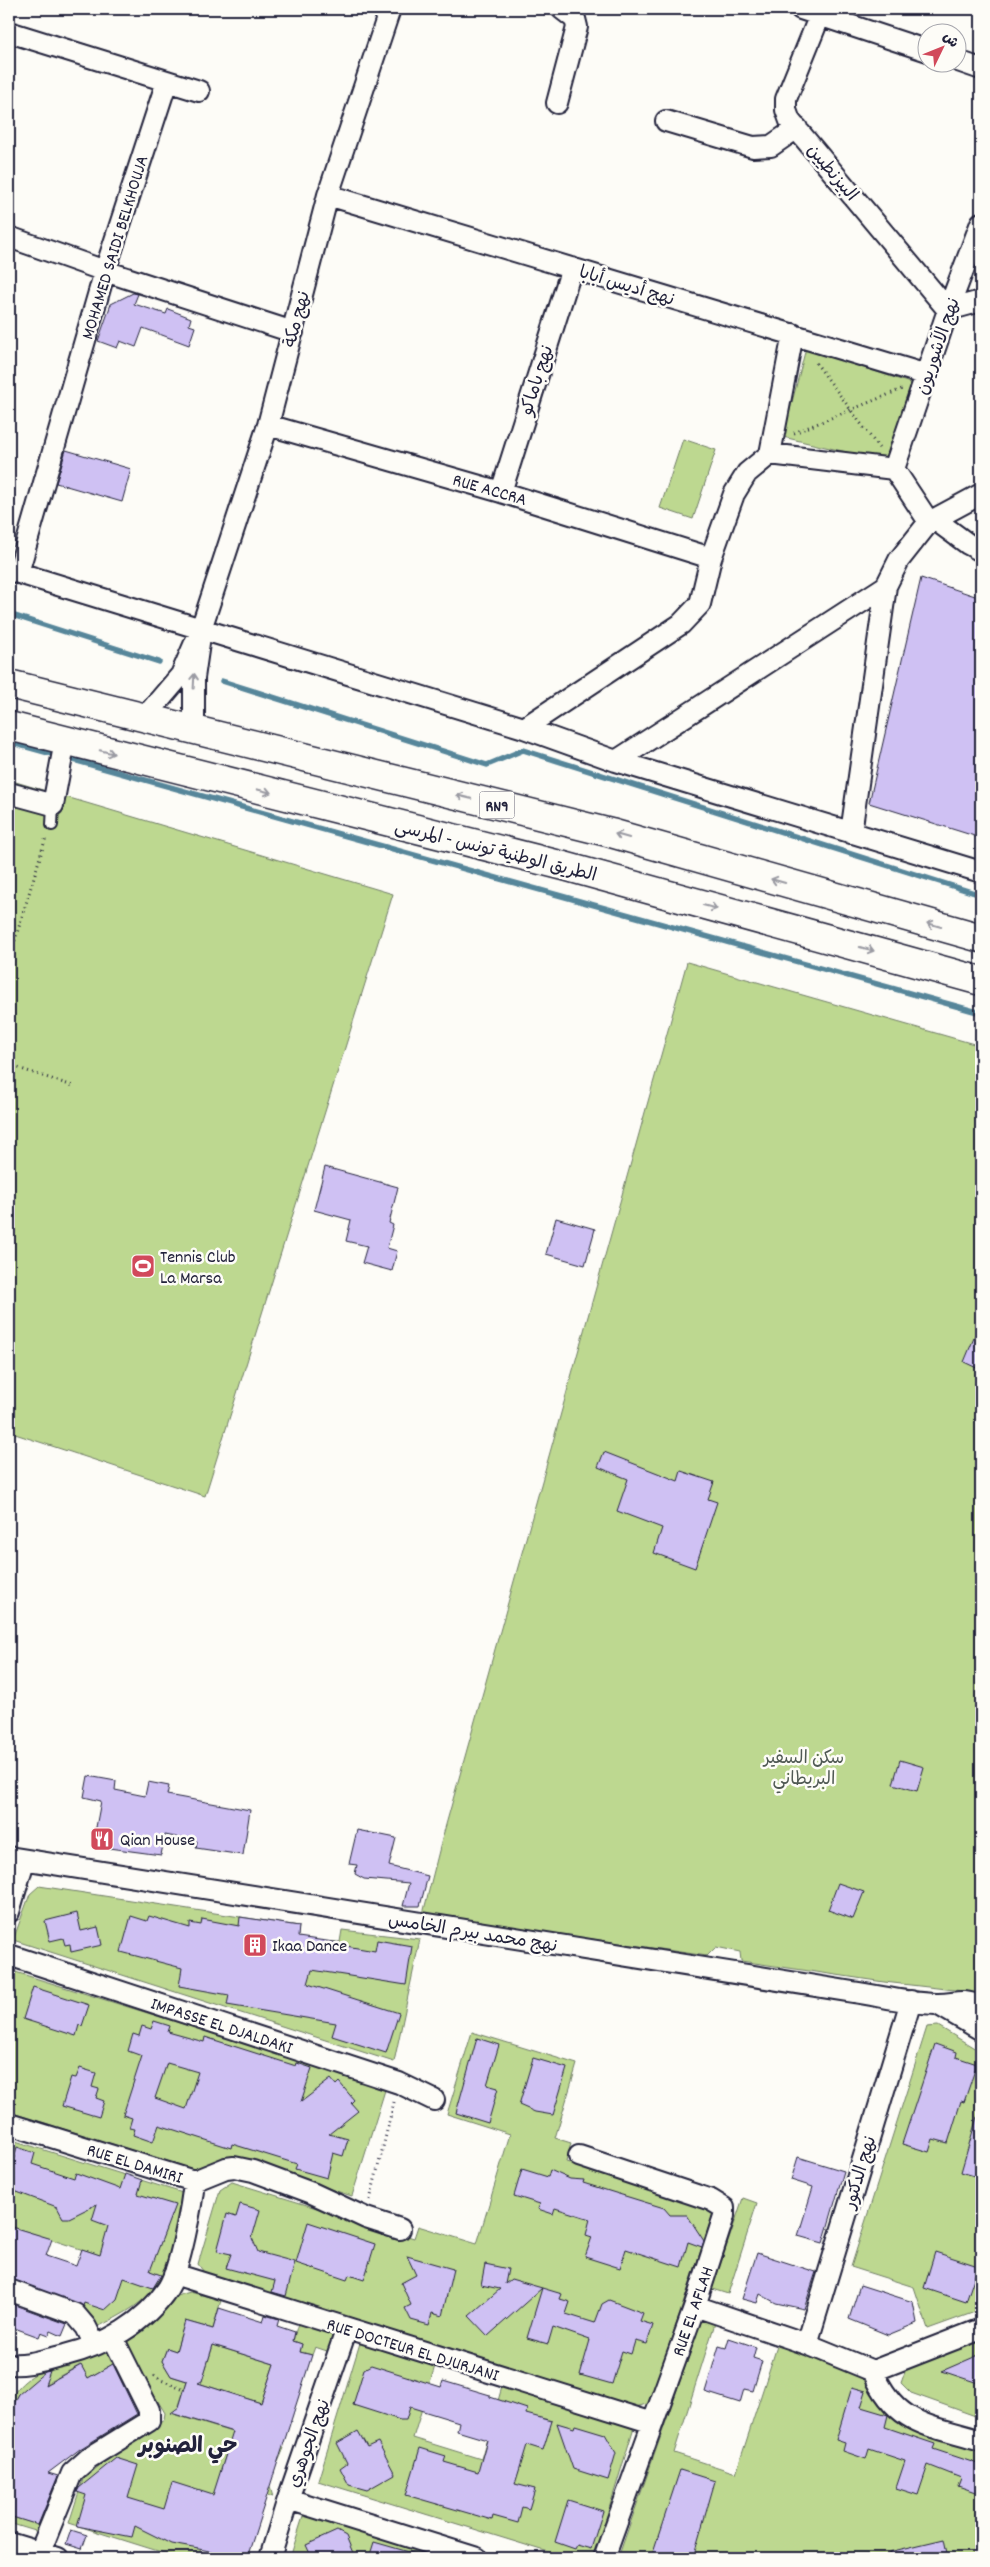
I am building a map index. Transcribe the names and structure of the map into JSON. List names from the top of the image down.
{
  "streets": {
    "highway": ["RN9", "الطريق الوطنية تونس - المرسى"],
    "street": [
      "البيزنطيين",
      "MOHAMED SAIDI BELKHOUJA",
      "نهج أديس أبابا",
      "نهج مكة",
      "نهج الآشوريون",
      "نهج باماكو",
      "RUE ACCRA",
      "نهج محمد بيرم الخامس",
      "IMPASSE EL DJALDAKI",
      "RUE EL DAMIRI",
      "نهج الدكتور",
      "RUE EL AFLAH",
      "RUE DOCTEUR EL DJURJANI",
      "نهج الجوهري"
    ]
  },
  "crossings": [
    ["البيزنطيين", "نهج الآشوريون"],
    ["نهج أديس أبابا", "نهج مكة"],
    ["نهج أديس أبابا", "نهج الآشوريون"],
    ["نهج أديس أبابا", "نهج باماكو"],
    ["نهج مكة", "RUE ACCRA"],
    ["نهج باماكو", "RUE ACCRA"],
    ["نهج محمد بيرم الخامس", "نهج الدكتور"],
    ["RUE EL AFLAH", "RUE DOCTEUR EL DJURJANI"],
    ["RUE DOCTEUR EL DJURJANI", "نهج الجوهري"]
  ],
  "districts": ["حي الصنوبر"],
  "parks": ["سكن السفير البريطاني"],
  "places": {
    "sports": ["Tennis Club La Marsa"],
    "restaurant": ["Qian House"],
    "building": ["Ikaa Dance"]
  },
  "north": "top right"
}
